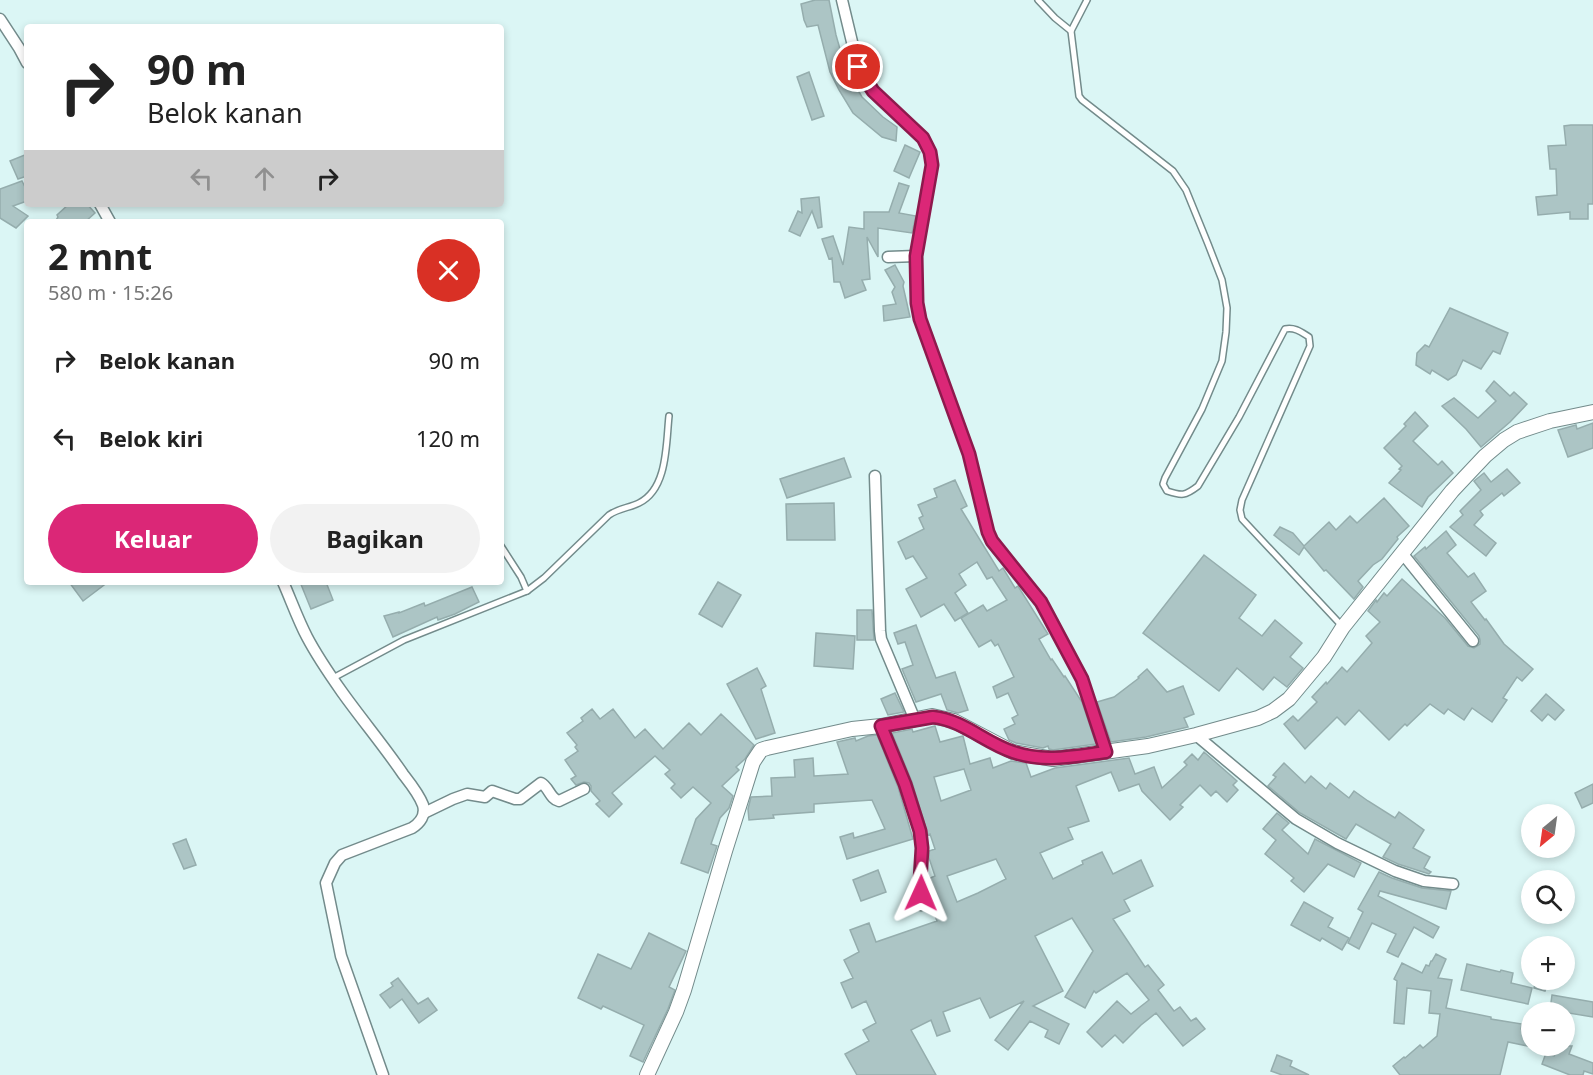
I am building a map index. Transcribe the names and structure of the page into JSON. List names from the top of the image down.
{
  "north": "bottom left",
  "page": {
    "turn": ["90 m", "Belok kanan"],
    "heading": ["2 mnt", "580 m · 15:26"],
    "list": [
      {
        "name": "Belok kanan",
        "value": "90 m"
      },
      {
        "name": "Belok kiri",
        "value": "120 m"
      }
    ],
    "buttons": ["Keluar", "Bagikan"],
    "map_buttons": ["+", "−"]
  }
}
